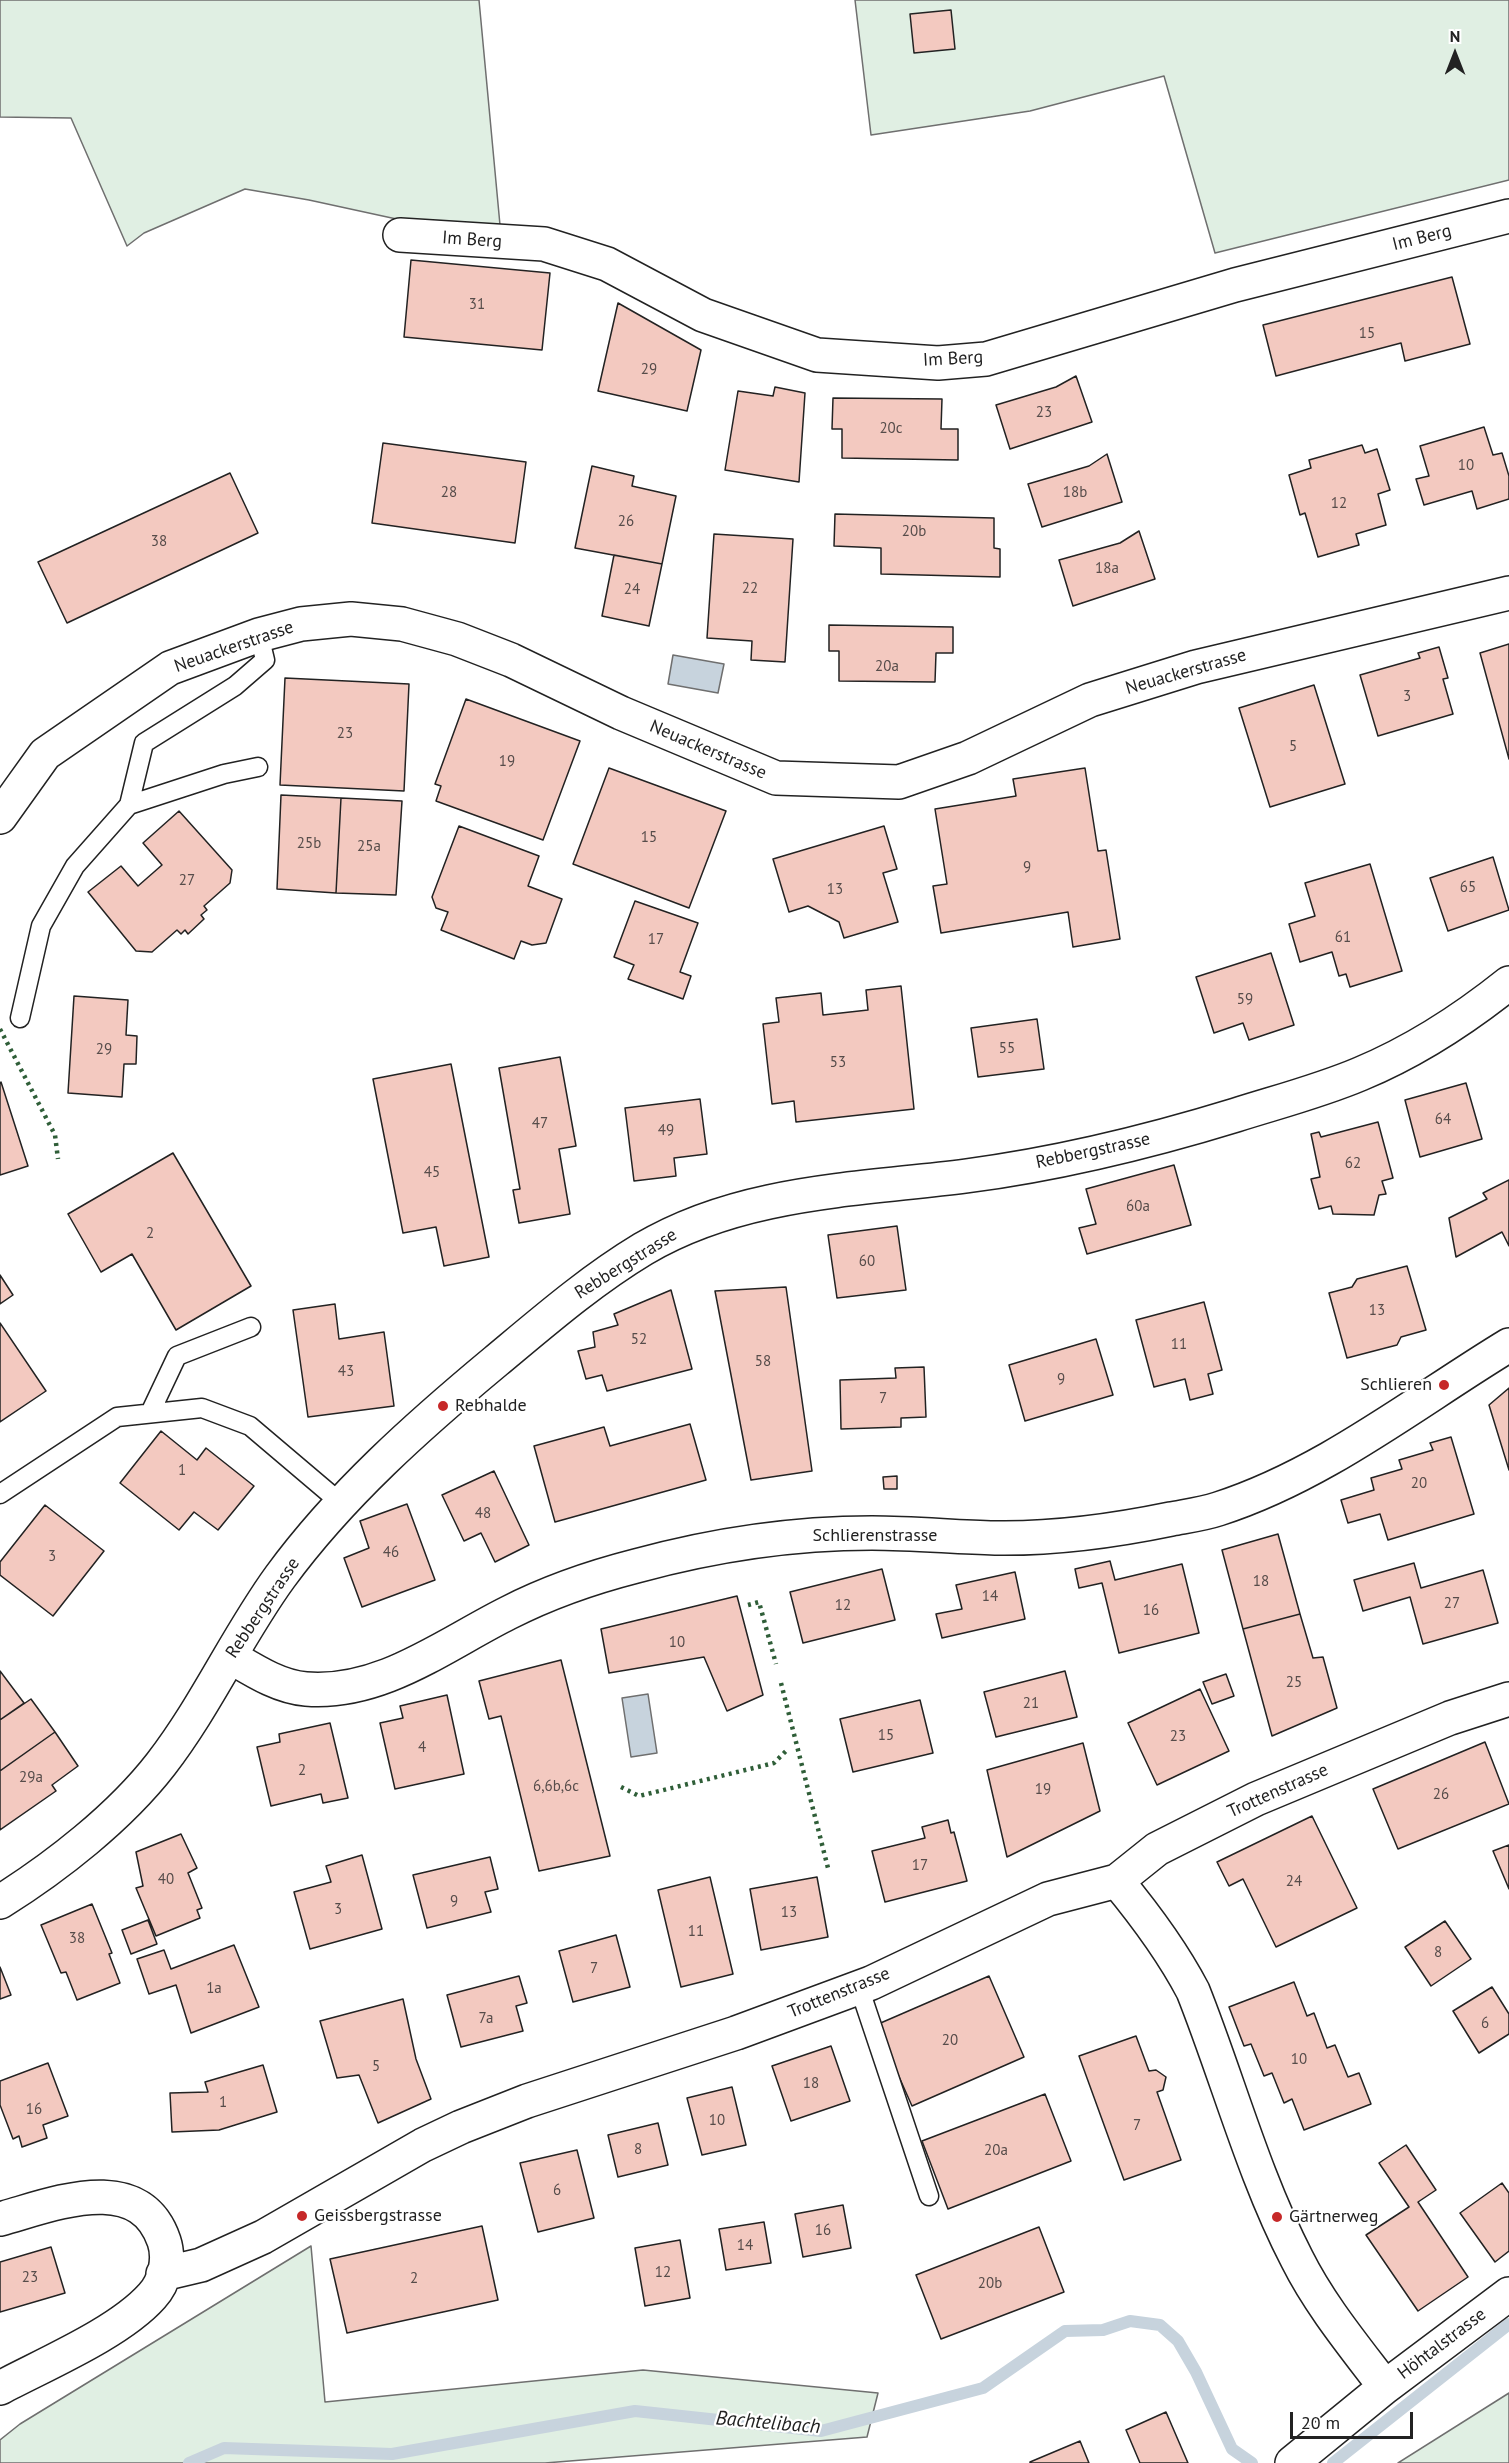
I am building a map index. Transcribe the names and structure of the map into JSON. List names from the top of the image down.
{
  "streets": {
    "street": [
      "Im Berg",
      "Neuackerstrasse",
      "Rebbergstrasse",
      "Schlierenstrasse",
      "Trottenstrasse",
      "Höhtalstrasse"
    ]
  },
  "crossings": [
    ["Rebbergstrasse", "Schlierenstrasse"]
  ],
  "water": ["Bachtelibach"],
  "places": [
    "Schlieren",
    "Rebhalde",
    "Geissbergstrasse",
    "Gärtnerweg"
  ],
  "house_numbers": [
    "31",
    "15",
    "29",
    "23",
    "20c",
    "10",
    "28",
    "18b",
    "12",
    "26",
    "20b",
    "38",
    "18a",
    "22",
    "24",
    "20a",
    "3",
    "23",
    "5",
    "19",
    "15",
    "25b",
    "25a",
    "9",
    "27",
    "65",
    "13",
    "61",
    "17",
    "59",
    "55",
    "29",
    "53",
    "64",
    "47",
    "49",
    "62",
    "45",
    "60a",
    "2",
    "60",
    "13",
    "52",
    "11",
    "58",
    "43",
    "9",
    "7",
    "1",
    "20",
    "48",
    "46",
    "3",
    "18",
    "14",
    "27",
    "12",
    "16",
    "10",
    "25",
    "21",
    "15",
    "23",
    "4",
    "2",
    "29a",
    "6,6b,6c",
    "19",
    "26",
    "17",
    "40",
    "24",
    "9",
    "3",
    "13",
    "11",
    "38",
    "8",
    "7",
    "1a",
    "7a",
    "6",
    "20",
    "10",
    "5",
    "18",
    "1",
    "16",
    "10",
    "7",
    "8",
    "20a",
    "6",
    "16",
    "14",
    "12",
    "23",
    "2",
    "20b"
  ],
  "scale_bar": "20 m",
  "north": "top"
}
